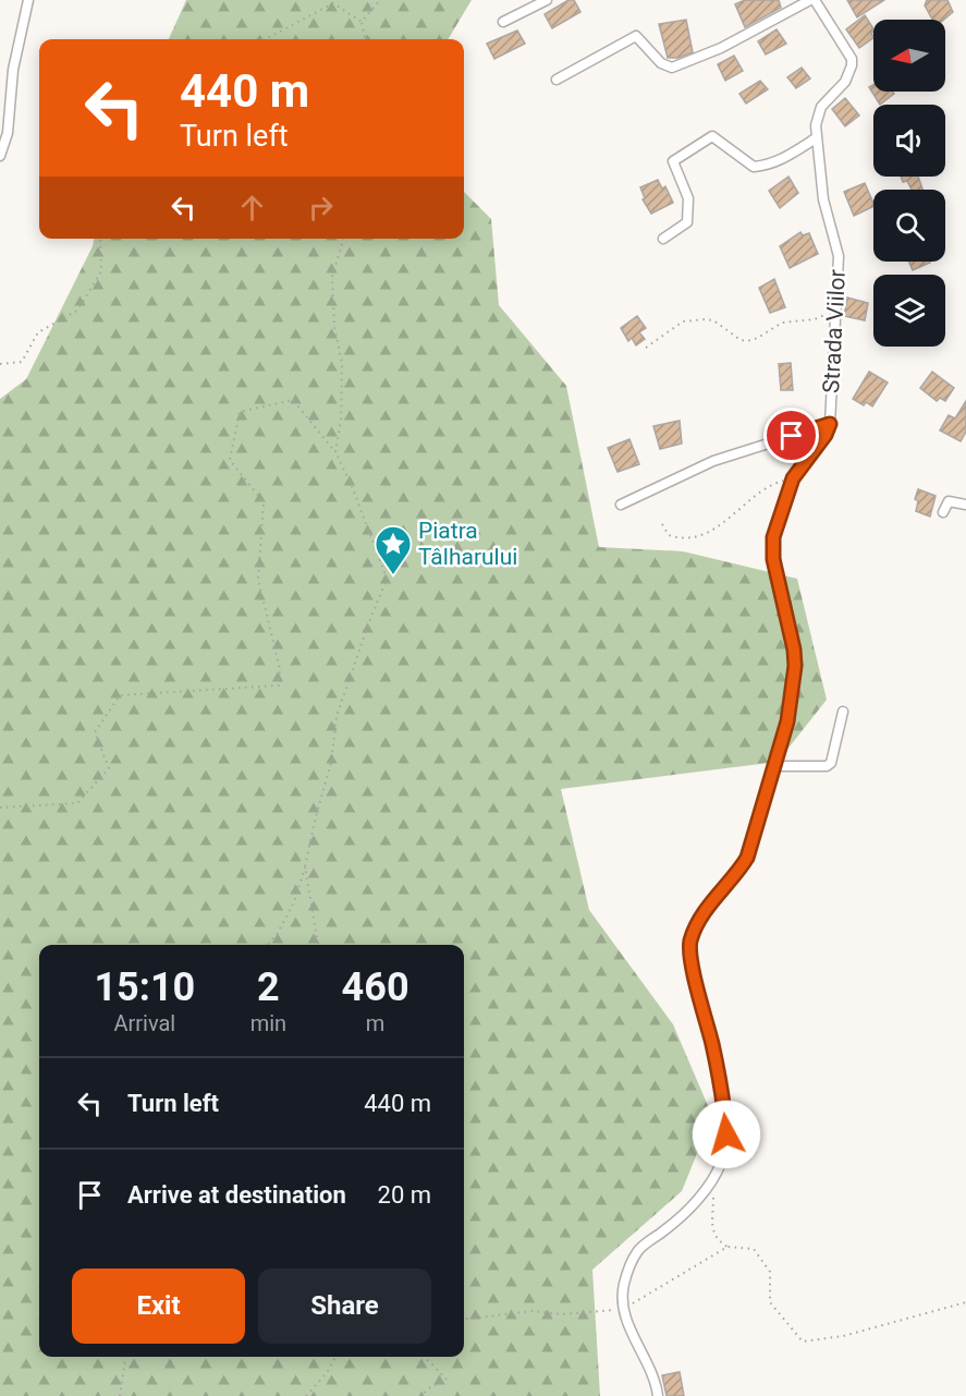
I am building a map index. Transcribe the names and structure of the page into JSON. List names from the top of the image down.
{
  "streets": {
    "street": ["Strada Viilor"]
  },
  "places": {
    "place": ["Piatra Tâlharului"]
  },
  "north": "left",
  "page": {
    "turn": ["440 m", "Turn left"],
    "eta": [
      "15:10",
      "Arrival",
      "2",
      "min",
      "460",
      "m"
    ],
    "list": [
      {
        "name": "Turn left",
        "value": "440 m"
      },
      {
        "name": "Arrive at destination",
        "value": "20 m"
      }
    ],
    "buttons": ["Exit", "Share"]
  }
}
